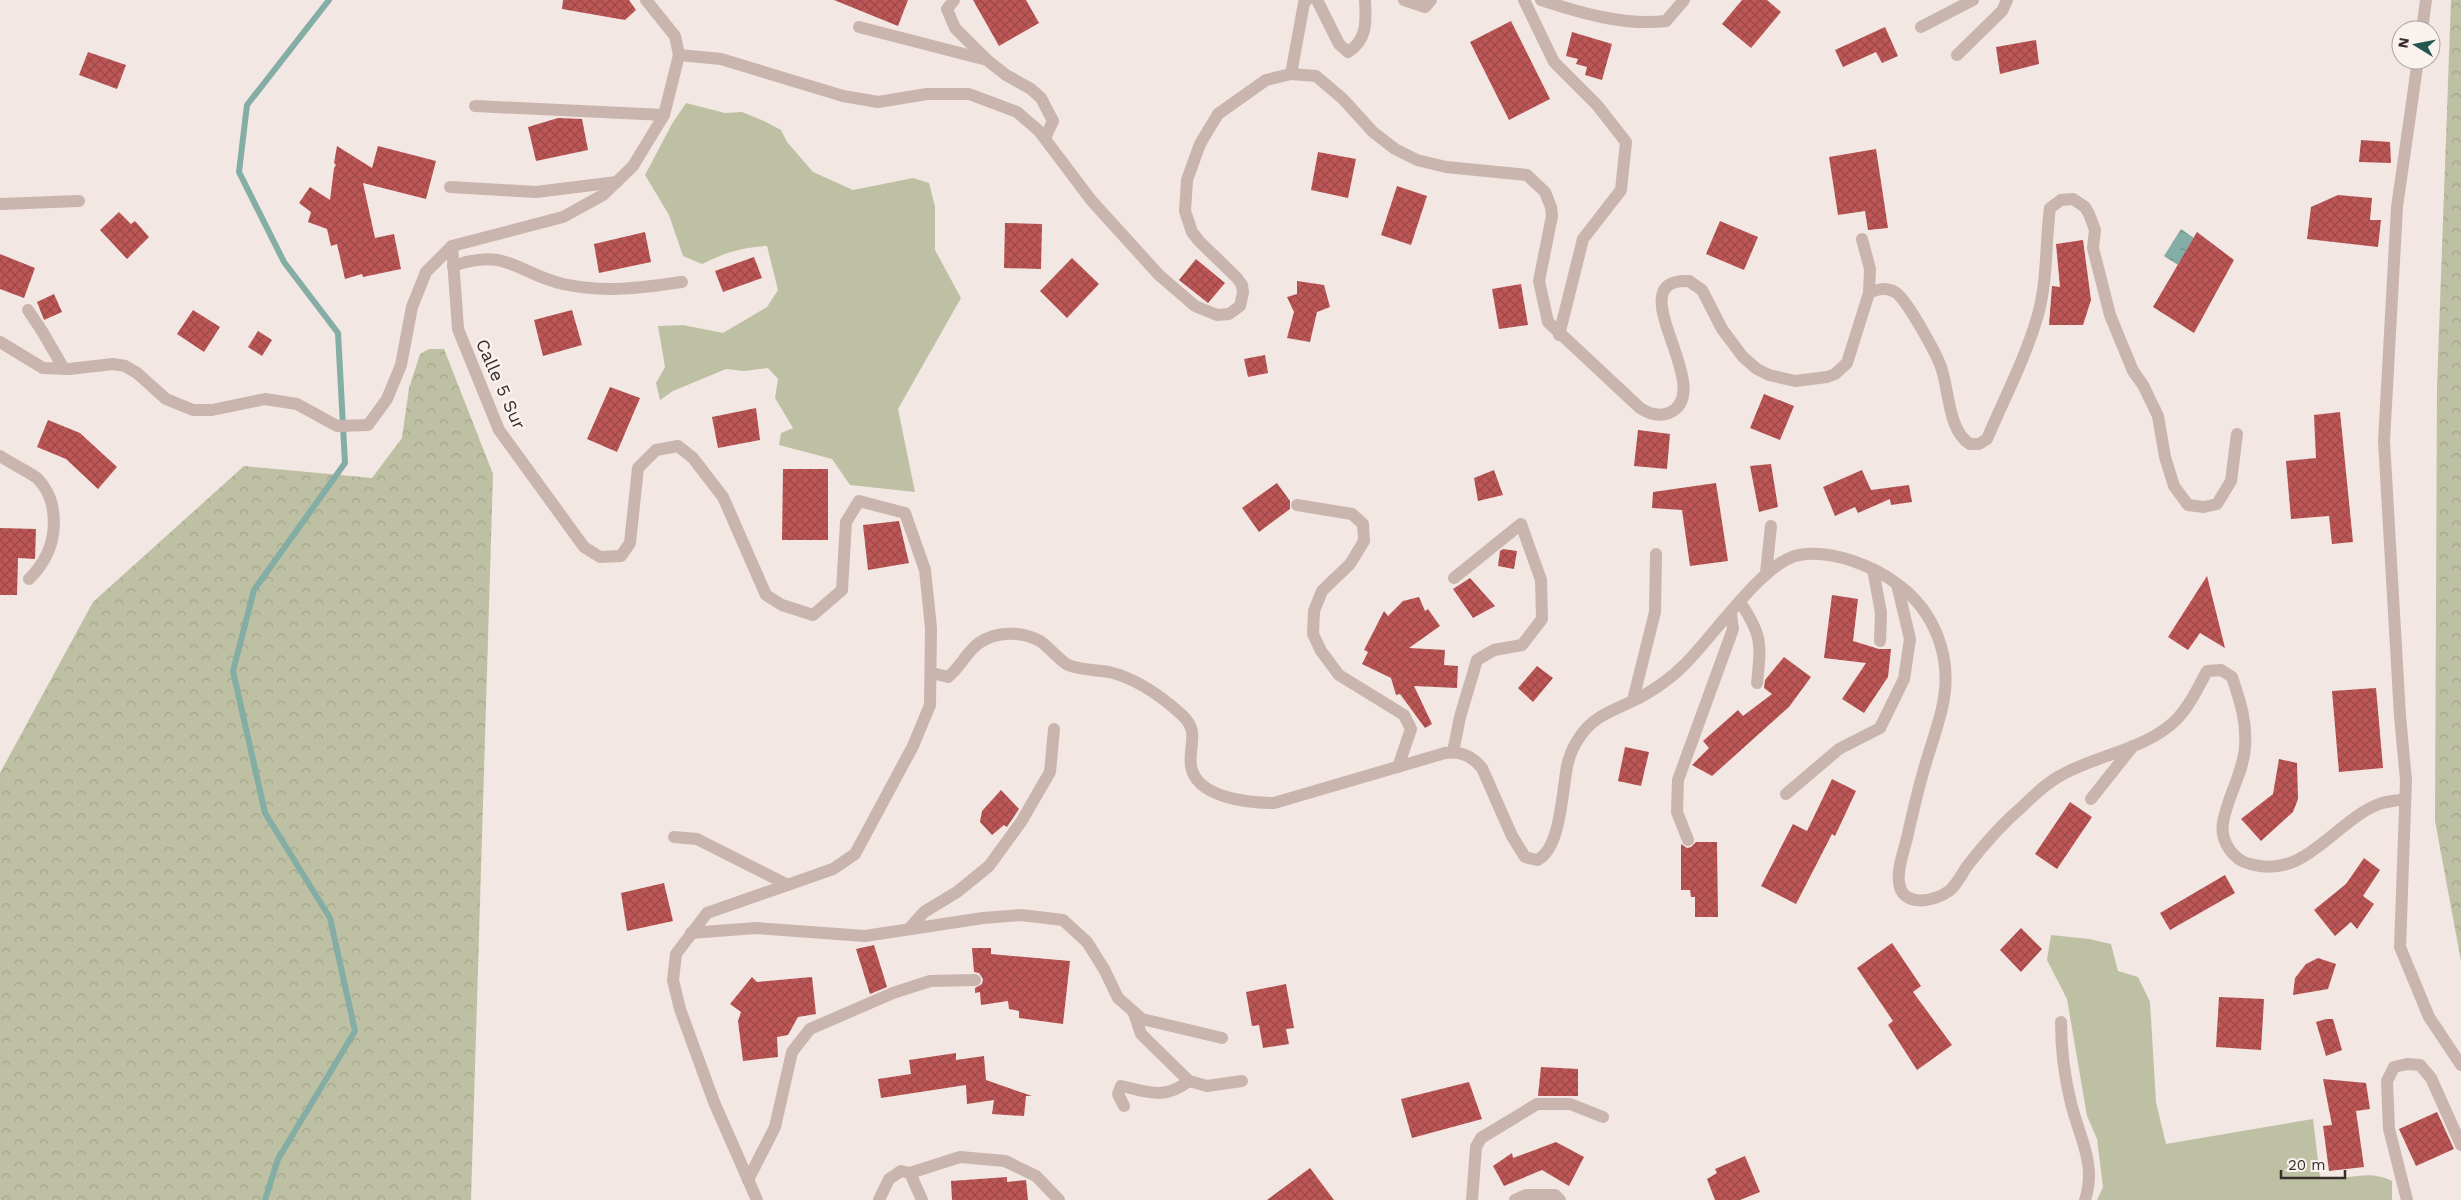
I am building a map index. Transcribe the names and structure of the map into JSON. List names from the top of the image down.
{
  "streets": {
    "street": ["Calle 5 Sur"]
  },
  "scale_bar": "20 m",
  "north": "left"
}
